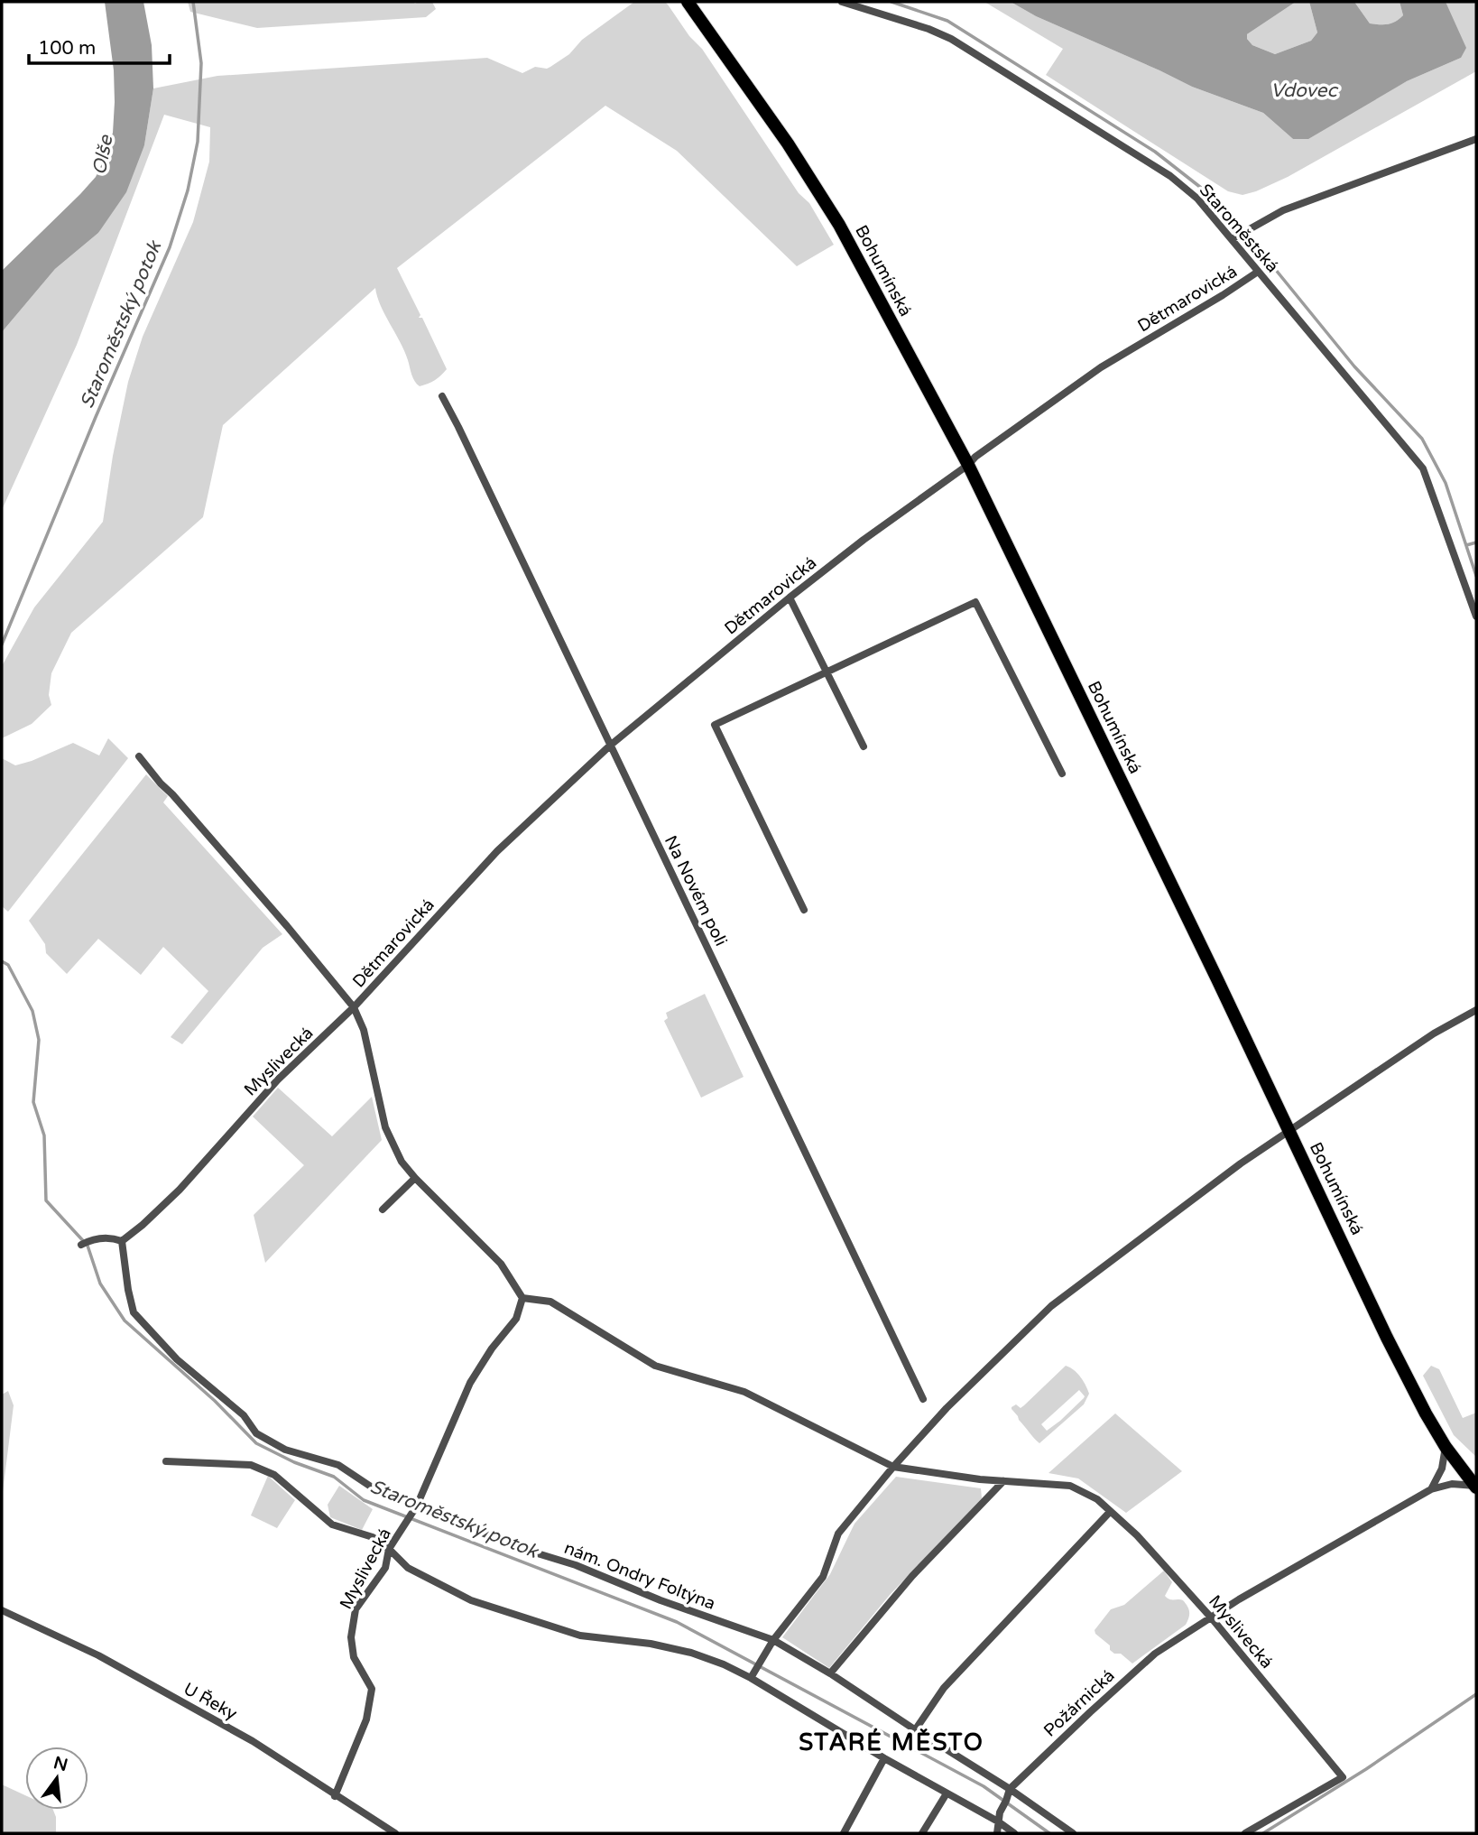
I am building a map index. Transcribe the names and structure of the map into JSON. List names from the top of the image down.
{
  "streets": {
    "main road": ["Bohumínská"],
    "street": [
      "Staroměstská",
      "Dětmarovická",
      "Na Novém poli",
      "Myslivecká",
      "nám. Ondry Foltýna",
      "U Řeky",
      "Požárnická"
    ]
  },
  "crossings": [
    ["Staroměstská", "Dětmarovická"],
    ["Bohumínská", "Dětmarovická"],
    ["Dětmarovická", "Na Novém poli"],
    ["Dětmarovická", "Myslivecká"],
    ["Myslivecká", "nám. Ondry Foltýna"],
    ["Myslivecká", "U Řeky"],
    ["Myslivecká", "Požárnická"],
    ["nám. Ondry Foltýna", "Požárnická"]
  ],
  "districts": ["STARÉ MĚSTO"],
  "water": ["Vdovec", "Olše", "Staroměstský potok"],
  "scale_bar": "100 m",
  "north": "top"
}
